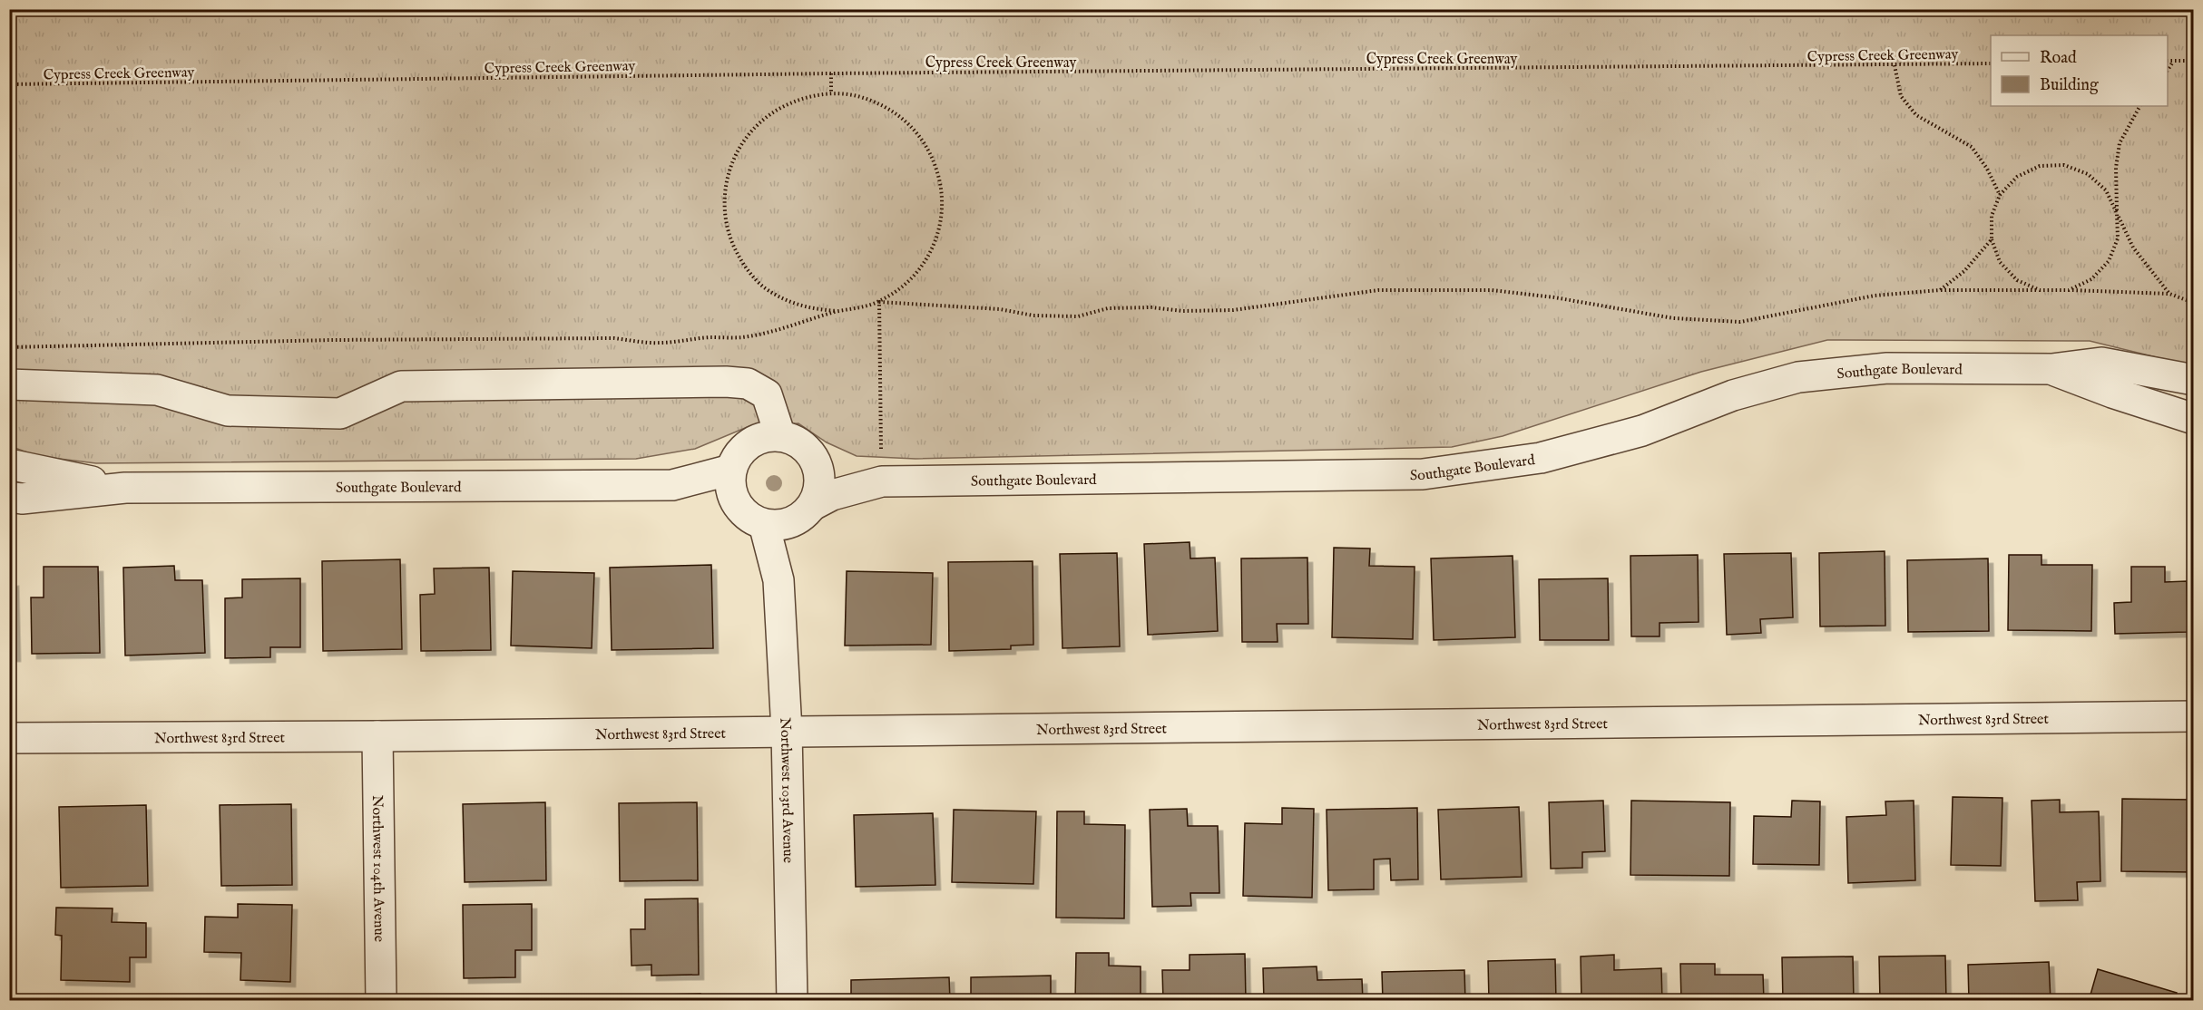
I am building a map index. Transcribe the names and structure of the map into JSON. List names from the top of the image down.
{
  "streets": {
    "street": [
      "Southgate Boulevard",
      "Northwest 83rd Street",
      "Northwest 103rd Avenue",
      "Northwest 104th Avenue"
    ],
    "path": ["Cypress Creek Greenway"]
  },
  "crossings": [
    ["Southgate Boulevard", "Northwest 103rd Avenue"],
    ["Northwest 83rd Street", "Northwest 103rd Avenue"],
    ["Northwest 83rd Street", "Northwest 104th Avenue"]
  ],
  "legend": ["Road", "Building"]
}
